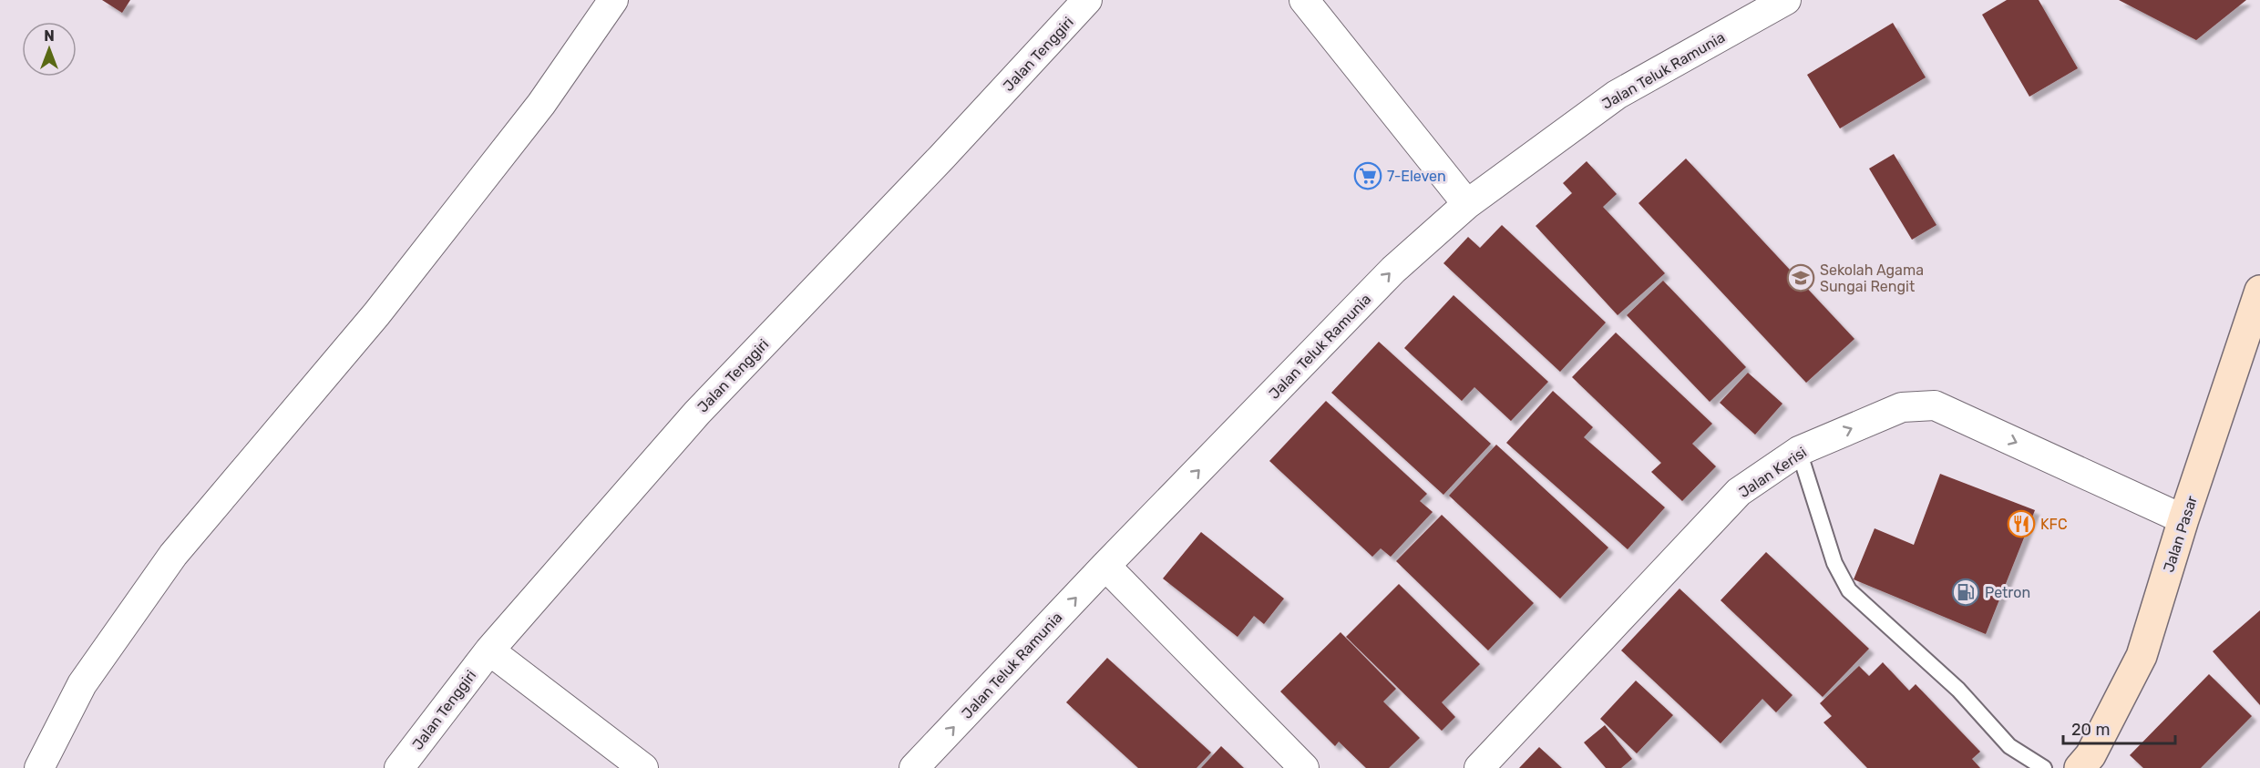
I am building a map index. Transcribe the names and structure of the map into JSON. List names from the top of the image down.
{
  "streets": {
    "main road": ["Jalan Pasar"],
    "street": ["Jalan Tenggiri", "Jalan Teluk Ramunia", "Jalan Kerisi"]
  },
  "crossings": [
    ["Jalan Kerisi", "Jalan Pasar"]
  ],
  "one_way": ["Jalan Teluk Ramunia", "Jalan Kerisi"],
  "places": {
    "supermarket": ["7-Eleven"],
    "school or university": ["Sekolah Agama Sungai Rengit"],
    "restaurant": ["KFC"],
    "fuel station": ["Petron"]
  },
  "scale_bar": "20 m",
  "north": "top"
}
